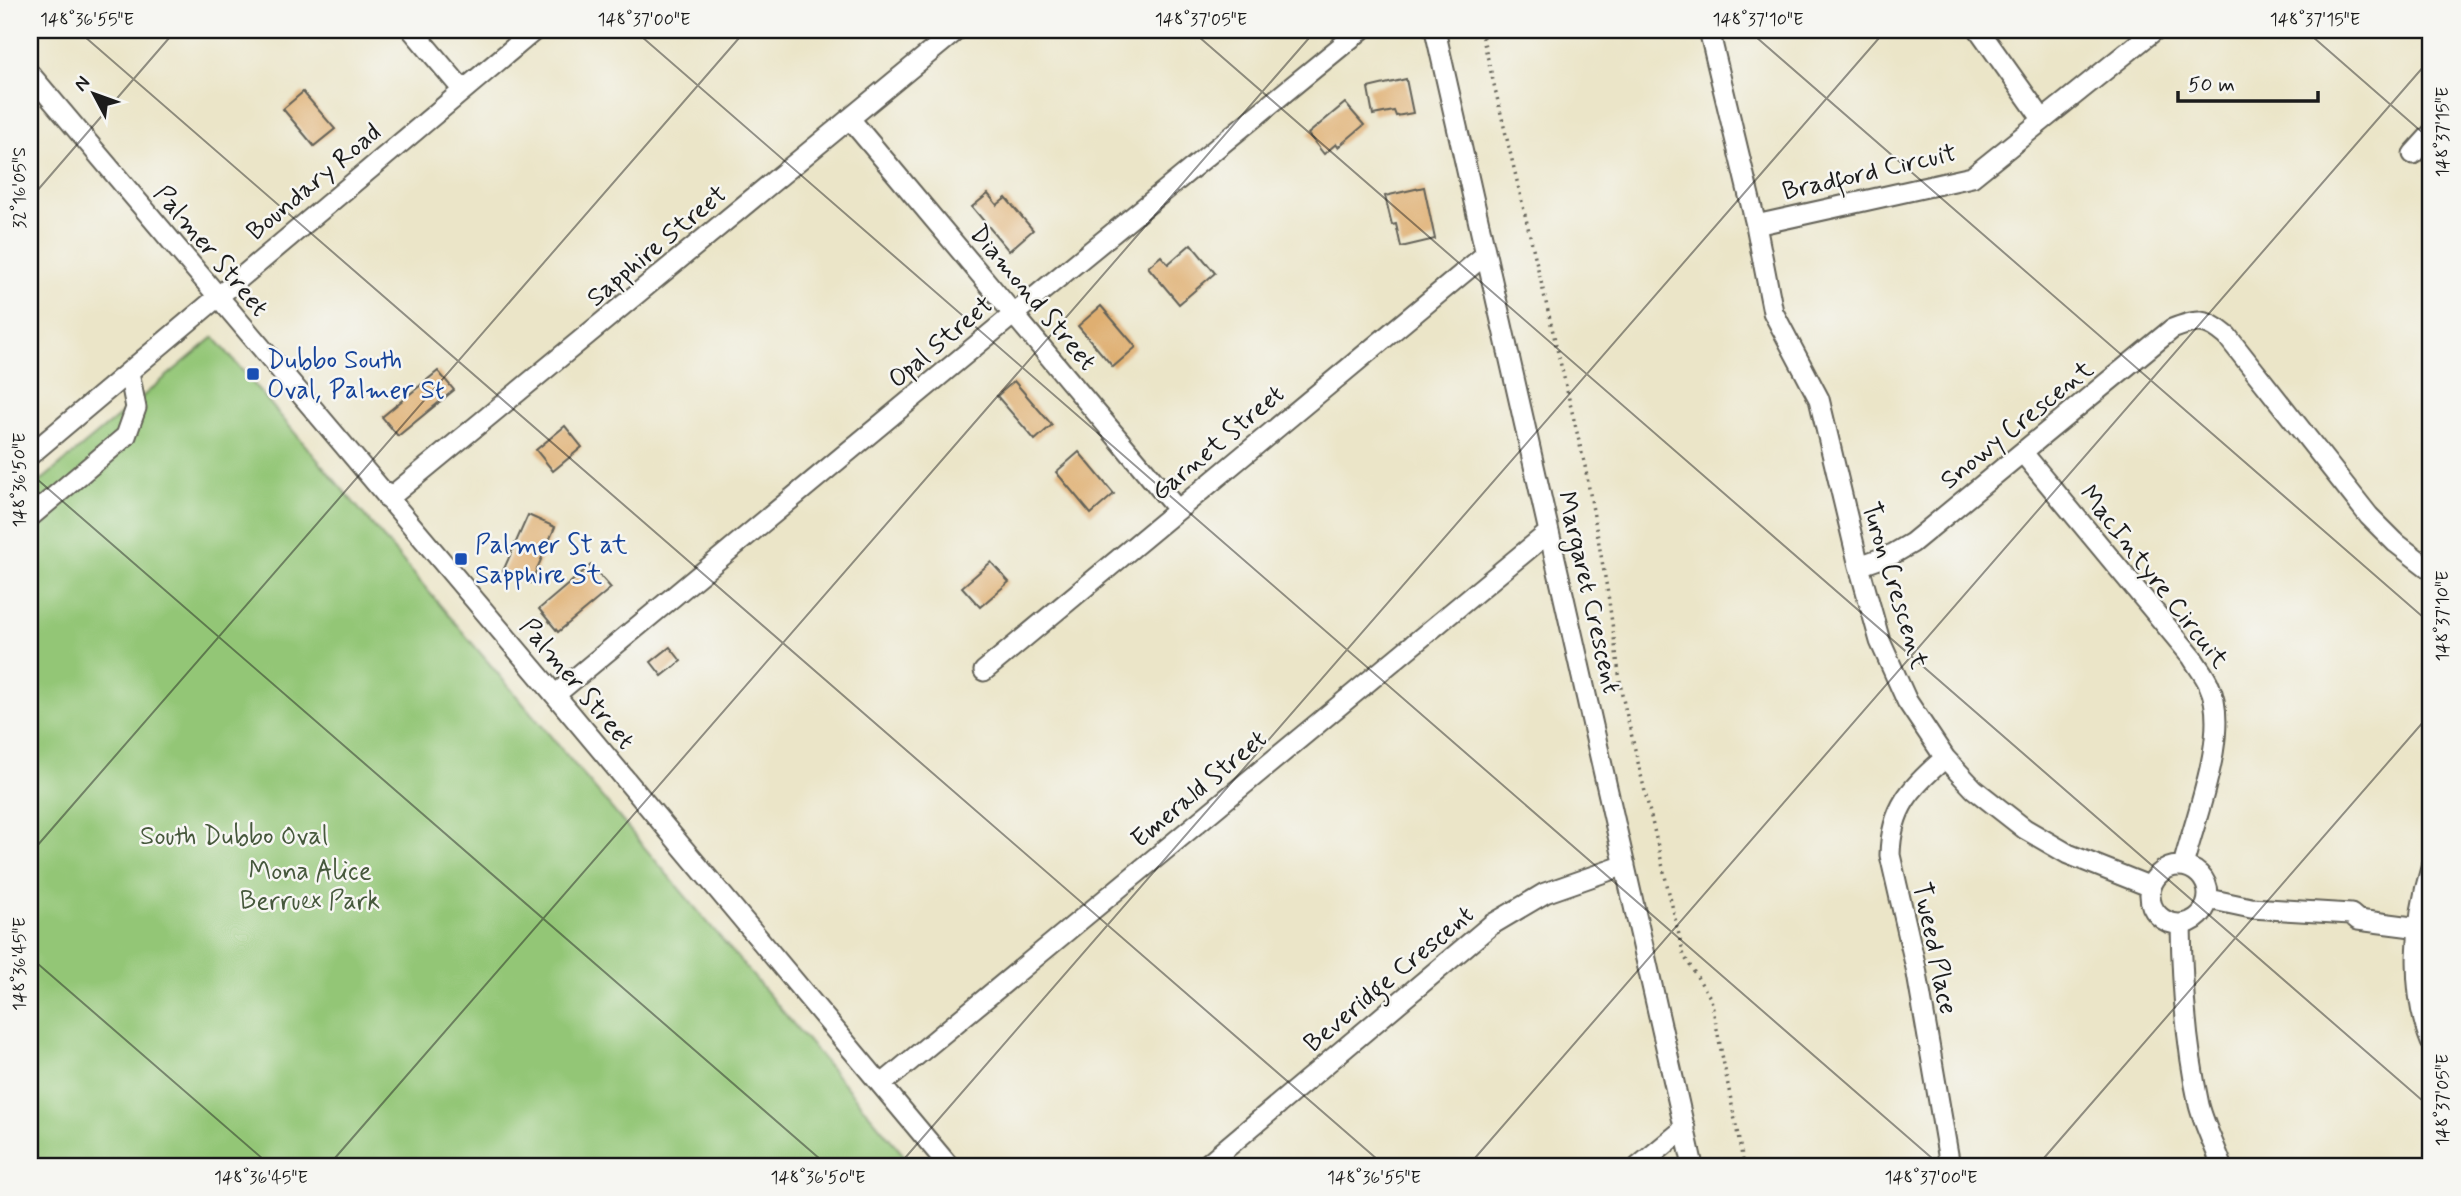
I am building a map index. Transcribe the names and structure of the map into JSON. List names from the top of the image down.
{
  "streets": {
    "street": [
      "Bradford Circuit",
      "Boundary Road",
      "Sapphire Street",
      "Palmer Street",
      "Diamond Street",
      "Opal Street",
      "Snowy Crescent",
      "Garnet Street",
      "MacIntyre Circuit",
      "Turon Crescent",
      "Margaret Crescent",
      "Emerald Street",
      "Tweed Place",
      "Beveridge Crescent"
    ]
  },
  "crossings": [
    ["Bradford Circuit", "Turon Crescent"],
    ["Boundary Road", "Palmer Street"],
    ["Sapphire Street", "Palmer Street"],
    ["Sapphire Street", "Diamond Street"],
    ["Palmer Street", "Opal Street"],
    ["Palmer Street", "Emerald Street"],
    ["Diamond Street", "Opal Street"],
    ["Diamond Street", "Garnet Street"],
    ["Snowy Crescent", "MacIntyre Circuit"],
    ["Snowy Crescent", "Turon Crescent"],
    ["Garnet Street", "Margaret Crescent"],
    ["MacIntyre Circuit", "Turon Crescent"],
    ["Turon Crescent", "Tweed Place"],
    ["Margaret Crescent", "Emerald Street"],
    ["Margaret Crescent", "Beveridge Crescent"]
  ],
  "parks": ["South Dubbo Oval", "Mona Alice Berruex Park"],
  "places": {
    "transit": ["Dubbo South Oval, Palmer St", "Palmer St at Sapphire St"]
  },
  "scale_bar": "50 m",
  "north": "top left",
  "coordinates": [
    "148°36'55\"E",
    "148°37'00\"E",
    "148°37'05\"E",
    "148°37'10\"E",
    "148°37'15\"E",
    "32°16'05\"S",
    "148°36'50\"E",
    "148°36'45\"E"
  ]
}
